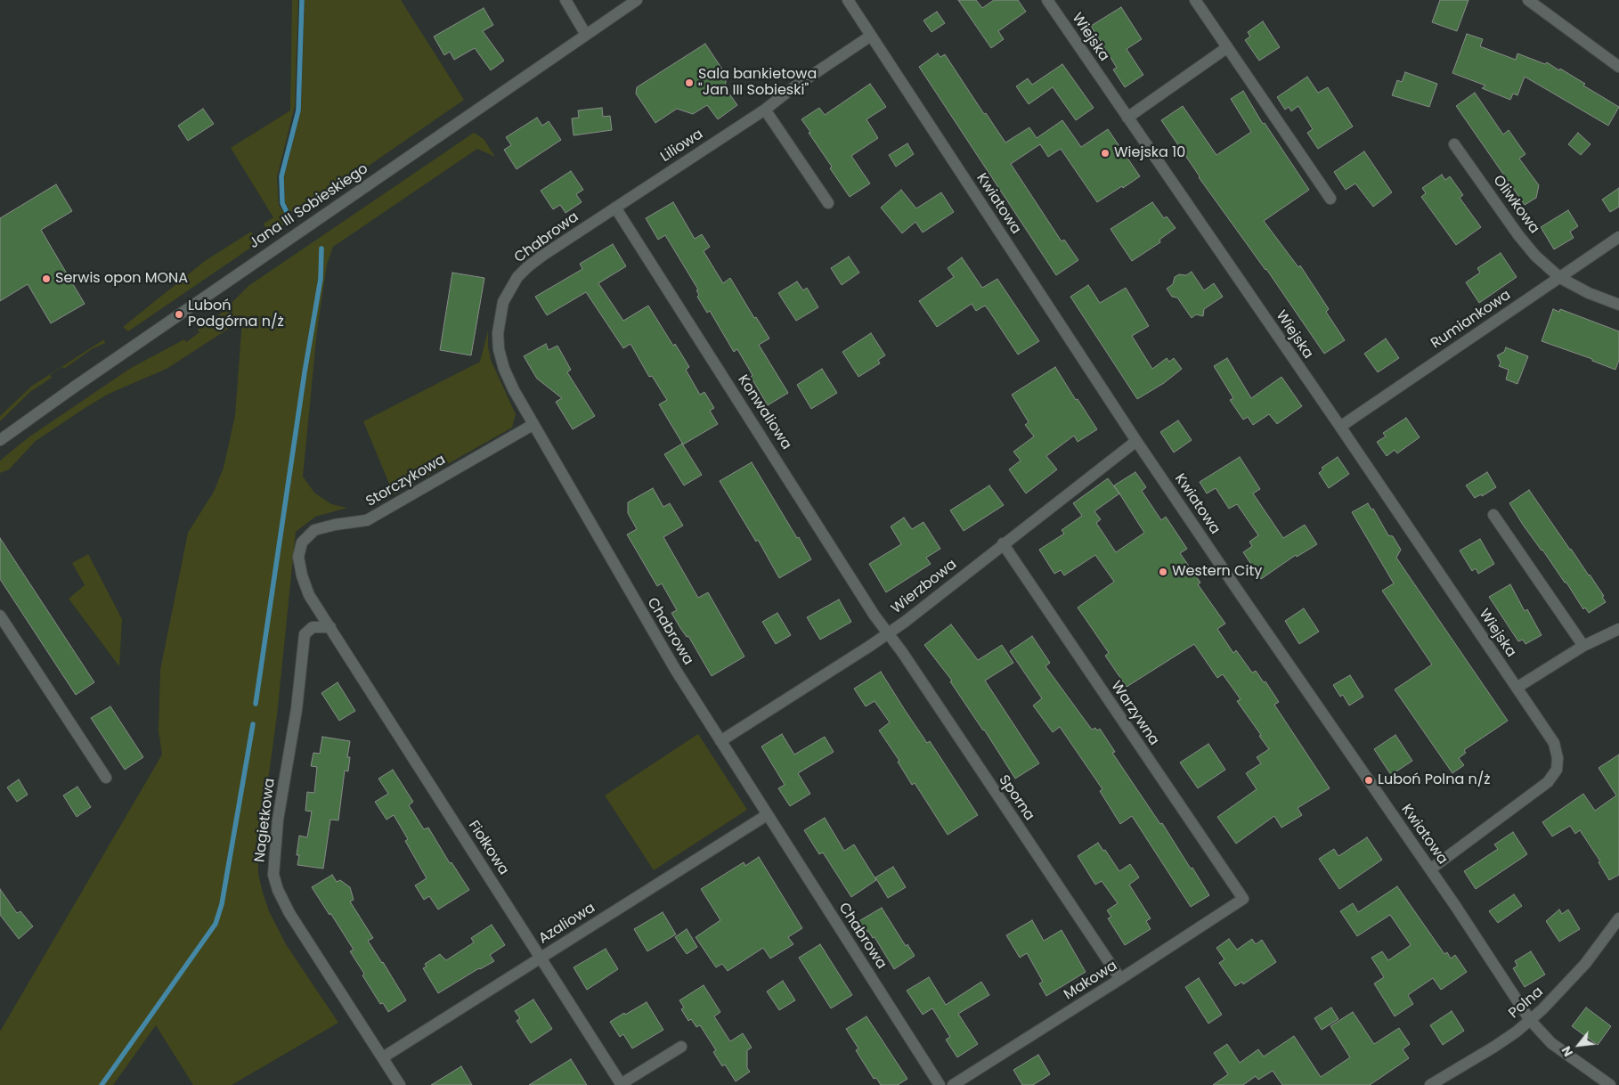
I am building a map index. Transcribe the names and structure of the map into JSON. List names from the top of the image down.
{
  "streets": {
    "street": [
      "Wiejska",
      "Liliowa",
      "Kwiatowa",
      "Oliwkowa",
      "Jana III Sobieskiego",
      "Chabrowa",
      "Rumiankowa",
      "Konwaliowa",
      "Storczykowa",
      "Wierzbowa",
      "Warzywna",
      "Sporna",
      "Nagietkowa",
      "Fiołkowa",
      "Azaliowa",
      "Makowa",
      "Polna"
    ]
  },
  "crossings": [
    ["Wiejska", "Kwiatowa"],
    ["Wiejska", "Rumiankowa"],
    ["Liliowa", "Kwiatowa"],
    ["Liliowa", "Chabrowa"],
    ["Liliowa", "Konwaliowa"],
    ["Kwiatowa", "Wierzbowa"],
    ["Kwiatowa", "Polna"],
    ["Oliwkowa", "Rumiankowa"],
    ["Chabrowa", "Konwaliowa"],
    ["Chabrowa", "Storczykowa"],
    ["Chabrowa", "Wierzbowa"],
    ["Chabrowa", "Azaliowa"],
    ["Konwaliowa", "Wierzbowa"],
    ["Konwaliowa", "Sporna"],
    ["Storczykowa", "Nagietkowa"],
    ["Storczykowa", "Fiołkowa"],
    ["Wierzbowa", "Warzywna"],
    ["Wierzbowa", "Sporna"],
    ["Warzywna", "Makowa"],
    ["Sporna", "Makowa"],
    ["Nagietkowa", "Fiołkowa"],
    ["Nagietkowa", "Azaliowa"],
    ["Fiołkowa", "Azaliowa"]
  ],
  "places": [
    "Sala bankietowa \"Jan III Sobieski\"",
    "Wiejska 10",
    "Serwis opon MONA",
    "Luboń Podgórna n/ż",
    "Western City",
    "Luboń Polna n/ż"
  ],
  "north": "bottom left"
}
